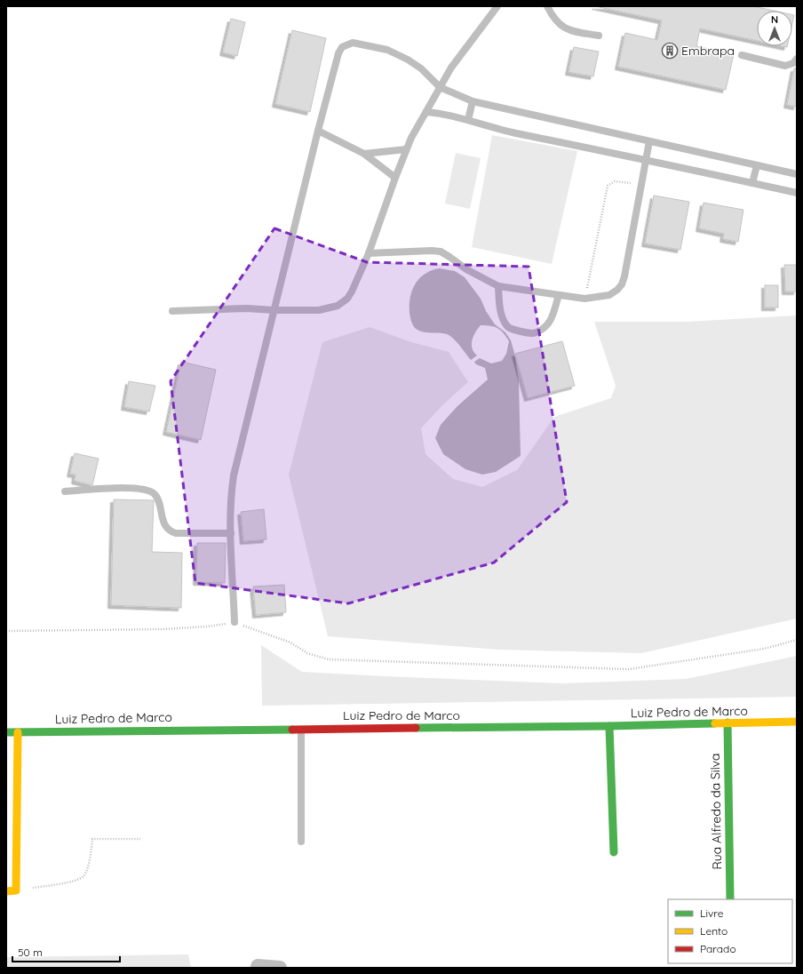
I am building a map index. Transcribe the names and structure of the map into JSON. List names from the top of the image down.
{
  "streets": {
    "main road": ["Luiz Pedro de Marco", "Rua Alfredo da Silva"]
  },
  "crossings": [
    ["Luiz Pedro de Marco", "Rua Alfredo da Silva"]
  ],
  "places": {
    "building": ["Embrapa"]
  },
  "legend": ["Livre", "Lento", "Parado"],
  "scale_bar": "50 m",
  "north": "top"
}
